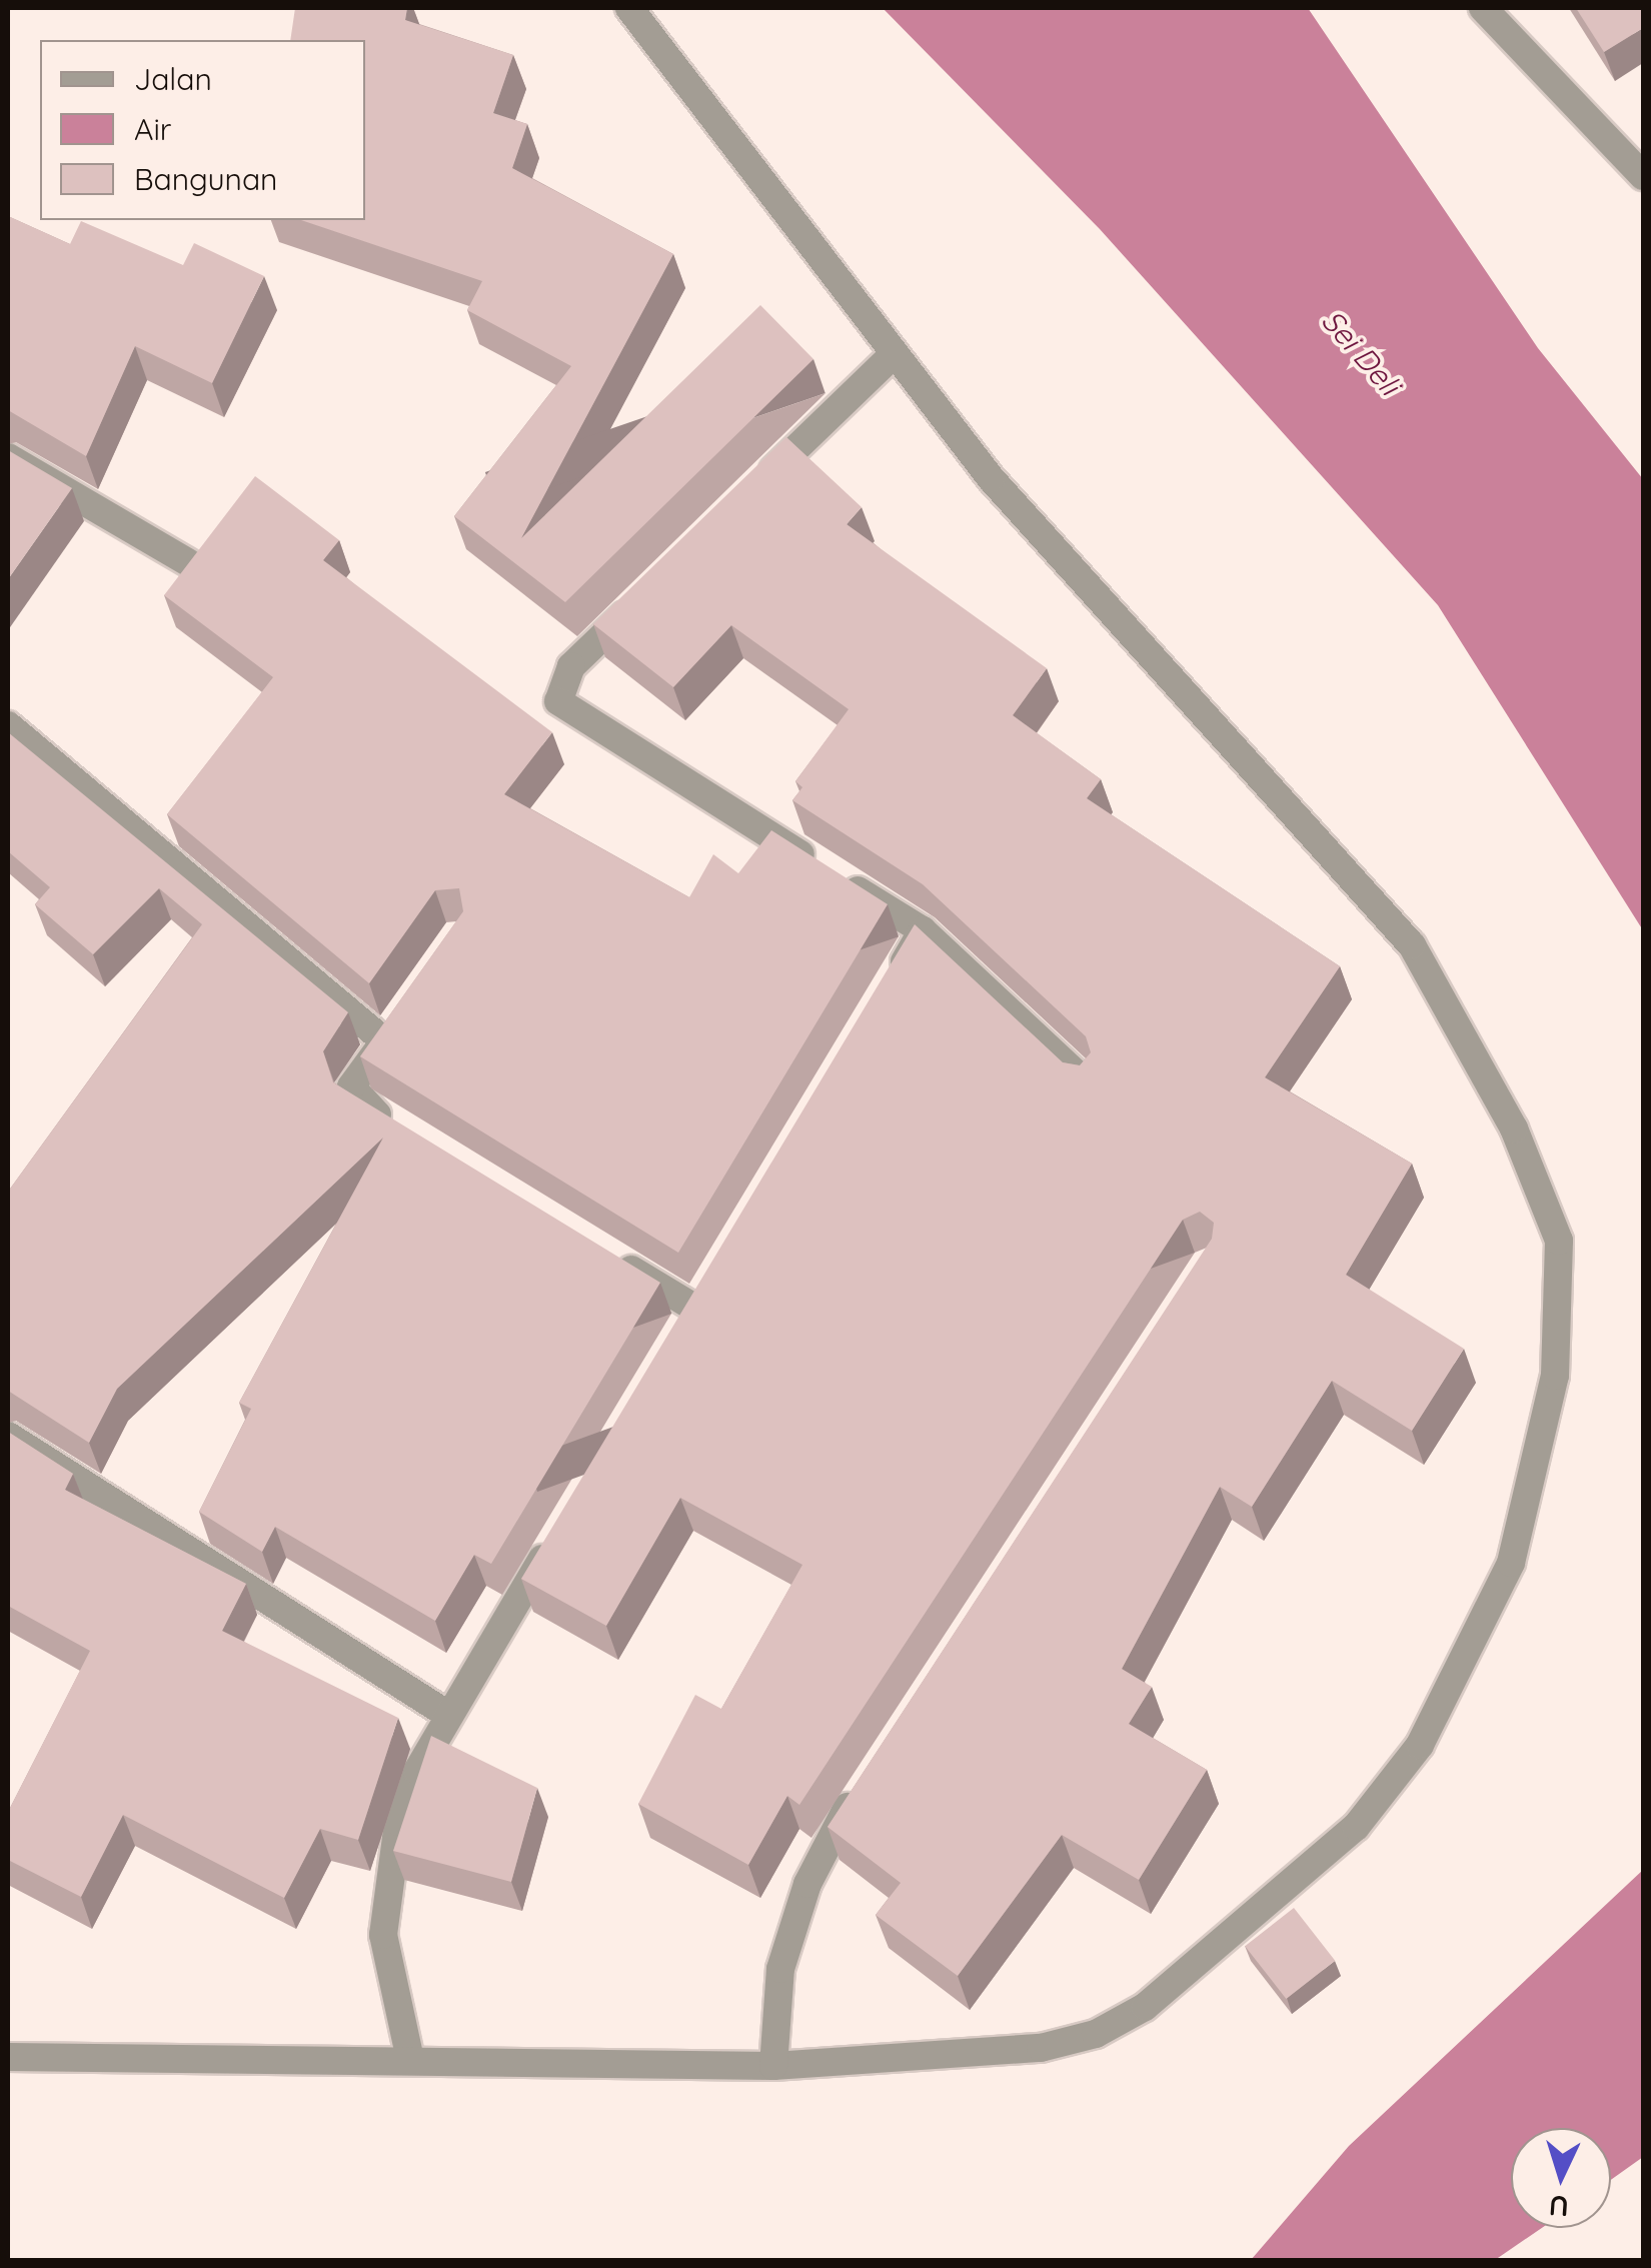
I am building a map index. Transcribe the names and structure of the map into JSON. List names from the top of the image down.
{
  "water": ["Sei Deli"],
  "legend": ["Jalan", "Air", "Bangunan"],
  "north": "bottom"
}
